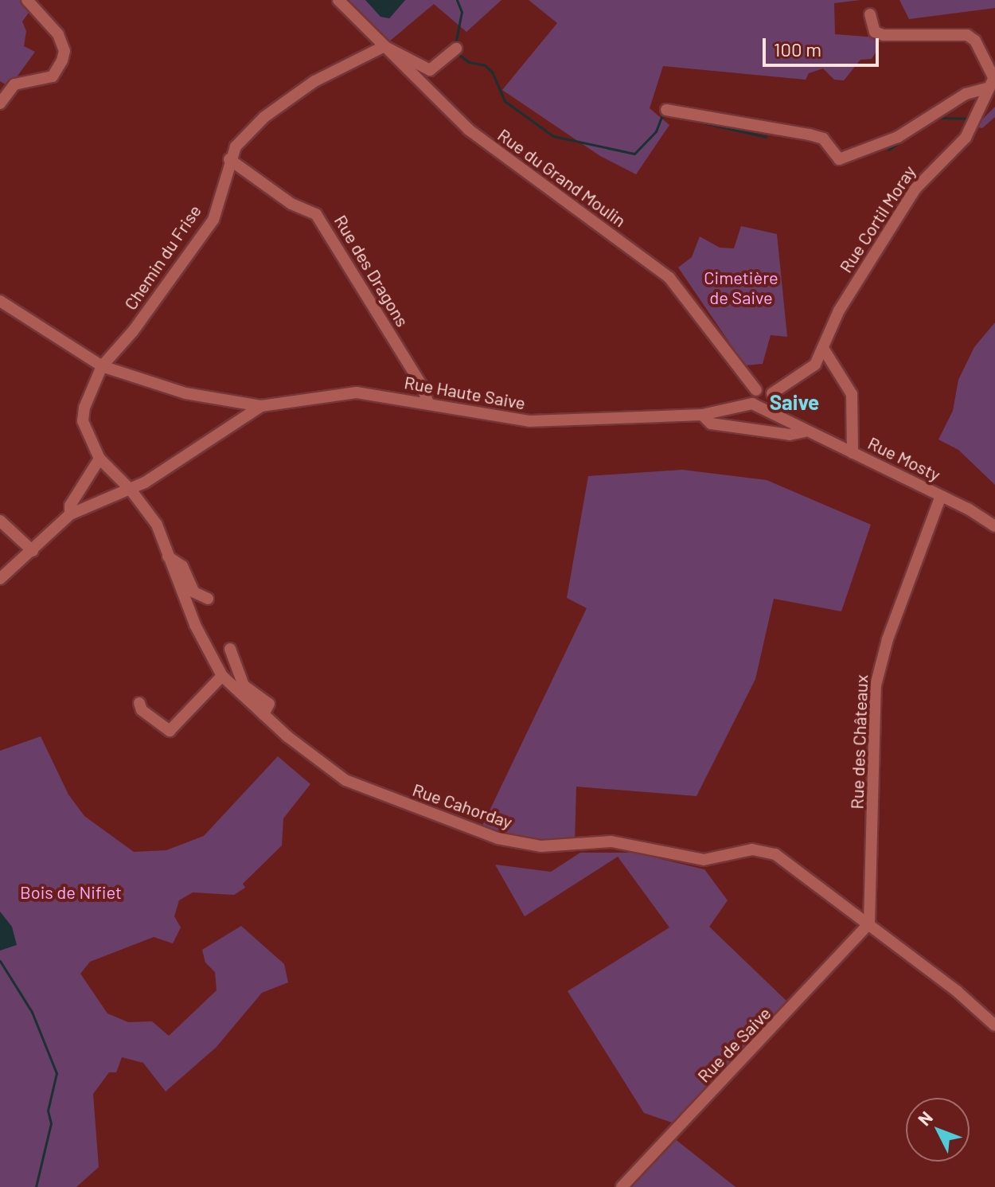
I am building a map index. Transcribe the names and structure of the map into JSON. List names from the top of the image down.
{
  "streets": {
    "street": [
      "Rue du Grand Moulin",
      "Rue Cortil Moray",
      "Chemin du Frise",
      "Rue des Dragons",
      "Rue Haute Saive",
      "Rue Mosty",
      "Rue des Châteaux",
      "Rue Cahorday",
      "Rue de Saive"
    ]
  },
  "crossings": [
    ["Rue du Grand Moulin", "Chemin du Frise"],
    ["Rue Cortil Moray", "Rue Mosty"],
    ["Chemin du Frise", "Rue des Dragons"],
    ["Chemin du Frise", "Rue Haute Saive"],
    ["Rue des Dragons", "Rue Haute Saive"],
    ["Rue Haute Saive", "Rue Mosty"],
    ["Rue Haute Saive", "Rue Cahorday"],
    ["Rue Mosty", "Rue des Châteaux"],
    ["Rue des Châteaux", "Rue Cahorday"],
    ["Rue des Châteaux", "Rue de Saive"],
    ["Rue Cahorday", "Rue de Saive"]
  ],
  "districts": ["Saive"],
  "parks": ["Cimetière de Saive", "Bois de Nifiet"],
  "scale_bar": "100 m",
  "north": "top left"
}
